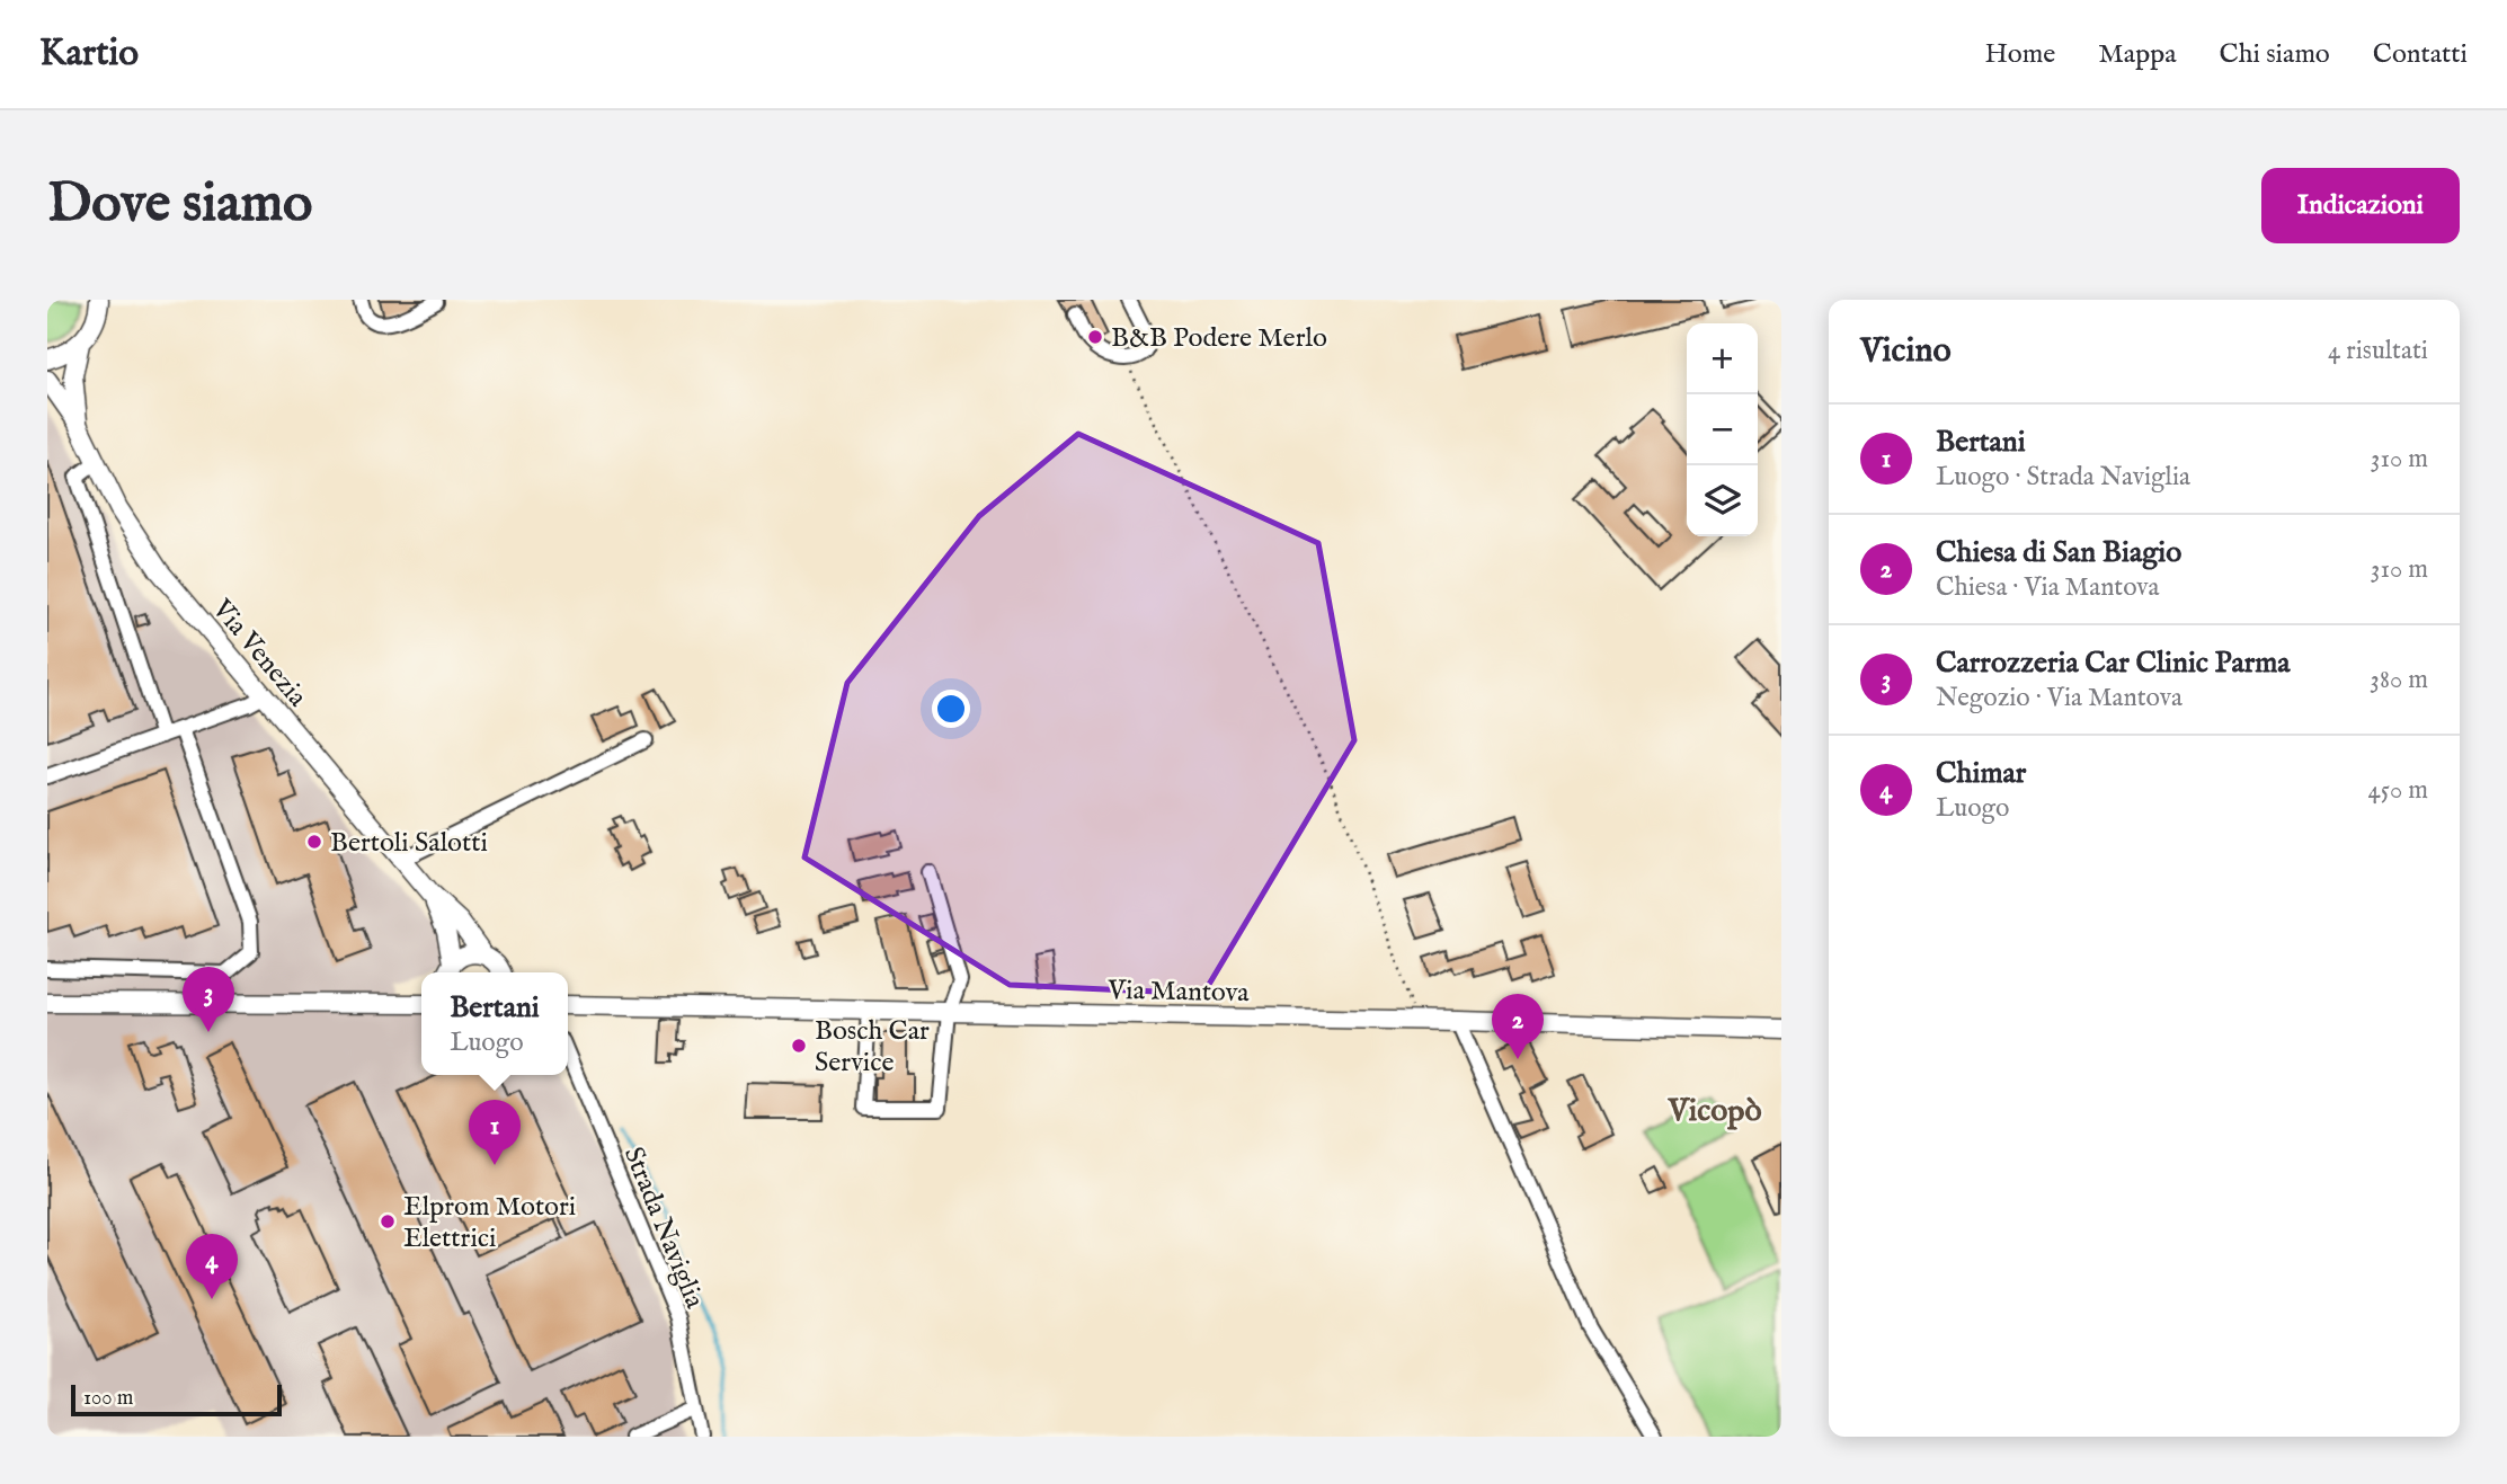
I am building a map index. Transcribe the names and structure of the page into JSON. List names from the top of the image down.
{
  "streets": {
    "main road": ["Via Venezia", "Via Mantova"],
    "street": ["Strada Naviglia"]
  },
  "districts": ["Vicopò"],
  "places": [
    "B&B Podere Merlo",
    "Bertoli Salotti",
    "Bosch Car Service",
    "Elprom Motori Elettrici"
  ],
  "scale_bar": "100 m",
  "page": {
    "header": "Kartio",
    "nav": [
      "Home",
      "Mappa",
      "Chi siamo",
      "Contatti"
    ],
    "buttons": "Indicazioni",
    "title": "Dove siamo",
    "heading": ["Vicino", "4 risultati"],
    "map_buttons": ["+", "−"],
    "list": [
      {
        "mark": "1",
        "name": "Bertani",
        "note": "Luogo · Strada Naviglia",
        "value": "310 m"
      },
      {
        "mark": "2",
        "name": "Chiesa di San Biagio",
        "note": "Chiesa · Via Mantova",
        "value": "310 m"
      },
      {
        "mark": "3",
        "name": "Carrozzeria Car Clinic Parma",
        "note": "Negozio · Via Mantova",
        "value": "380 m"
      },
      {
        "mark": "4",
        "name": "Chimar",
        "note": "Luogo",
        "value": "450 m"
      }
    ],
    "pins": [
      "3",
      "2",
      "1",
      "4"
    ],
    "popup": ["Bertani", "Luogo"],
    "scale": "100 m"
  }
}
